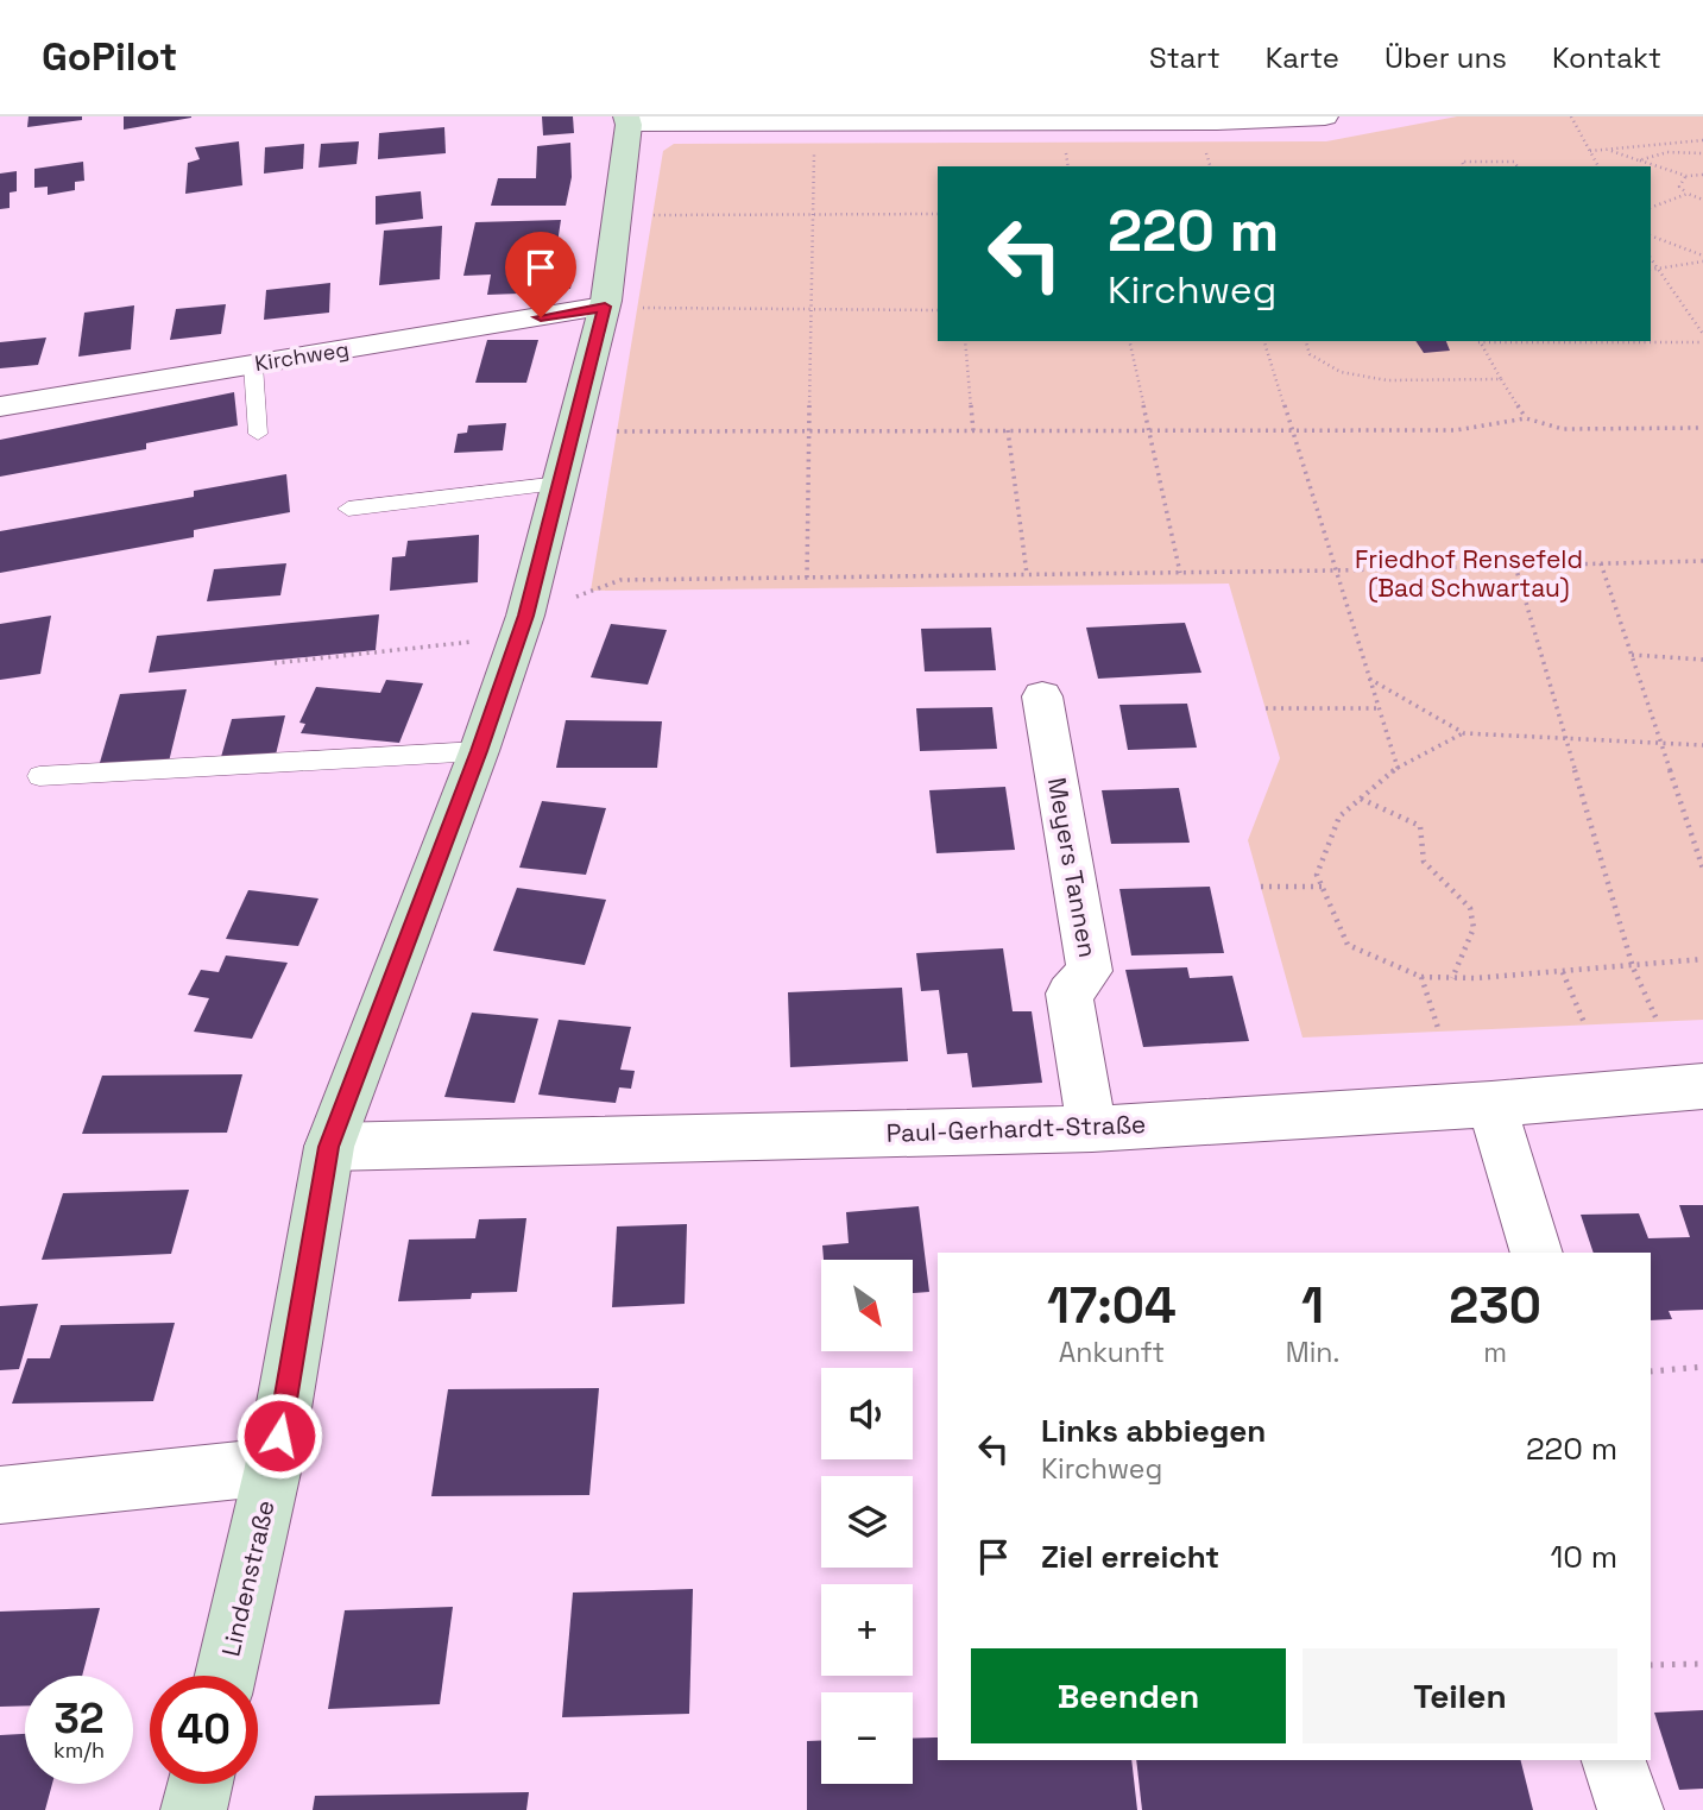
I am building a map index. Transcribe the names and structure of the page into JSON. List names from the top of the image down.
{
  "streets": {
    "street": [
      "Kirchweg",
      "Meyers Tannen",
      "Paul-Gerhardt-Straße",
      "Lindenstraße"
    ]
  },
  "crossings": [
    ["Kirchweg", "Lindenstraße"],
    ["Meyers Tannen", "Paul-Gerhardt-Straße"],
    ["Paul-Gerhardt-Straße", "Lindenstraße"]
  ],
  "parks": ["Friedhof Rensefeld (Bad Schwartau)"],
  "north": "bottom right",
  "page": {
    "header": "GoPilot",
    "nav": [
      "Start",
      "Karte",
      "Über uns",
      "Kontakt"
    ],
    "turn": ["220 m", "Kirchweg"],
    "eta": [
      "17:04",
      "Ankunft",
      "1",
      "Min.",
      "230",
      "m"
    ],
    "map_buttons": ["+", "−"],
    "list": [
      {
        "name": "Links abbiegen",
        "note": "Kirchweg",
        "value": "220 m"
      },
      {
        "name": "Ziel erreicht",
        "value": "10 m"
      }
    ],
    "buttons": ["Beenden", "Teilen"],
    "speed": "32 km/h",
    "limit": "40"
  }
}
